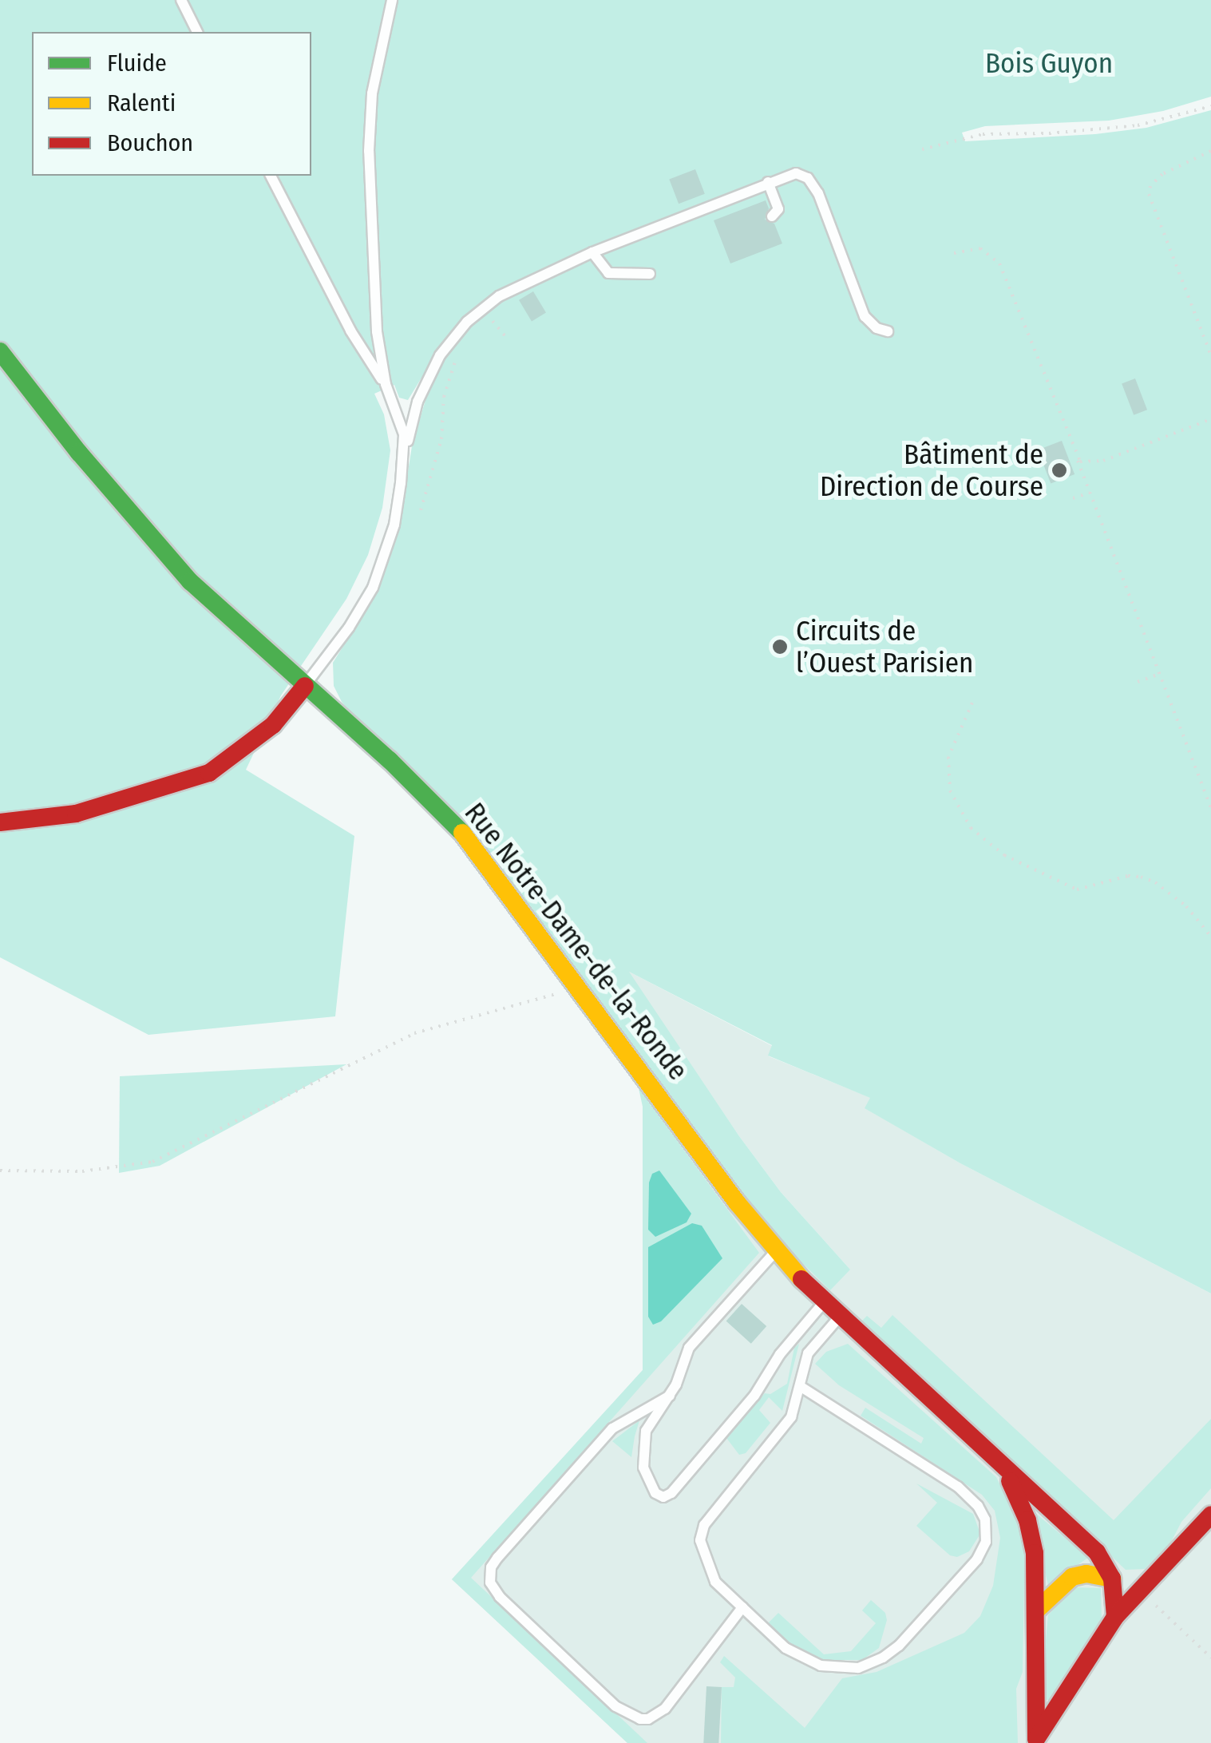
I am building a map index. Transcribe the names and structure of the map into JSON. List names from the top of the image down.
{
  "streets": {
    "main road": ["Rue Notre-Dame-de-la-Ronde"]
  },
  "parks": ["Bois Guyon"],
  "places": ["Bâtiment de Direction de Course", "Circuits de l’Ouest Parisien"],
  "legend": ["Fluide", "Ralenti", "Bouchon"]
}
